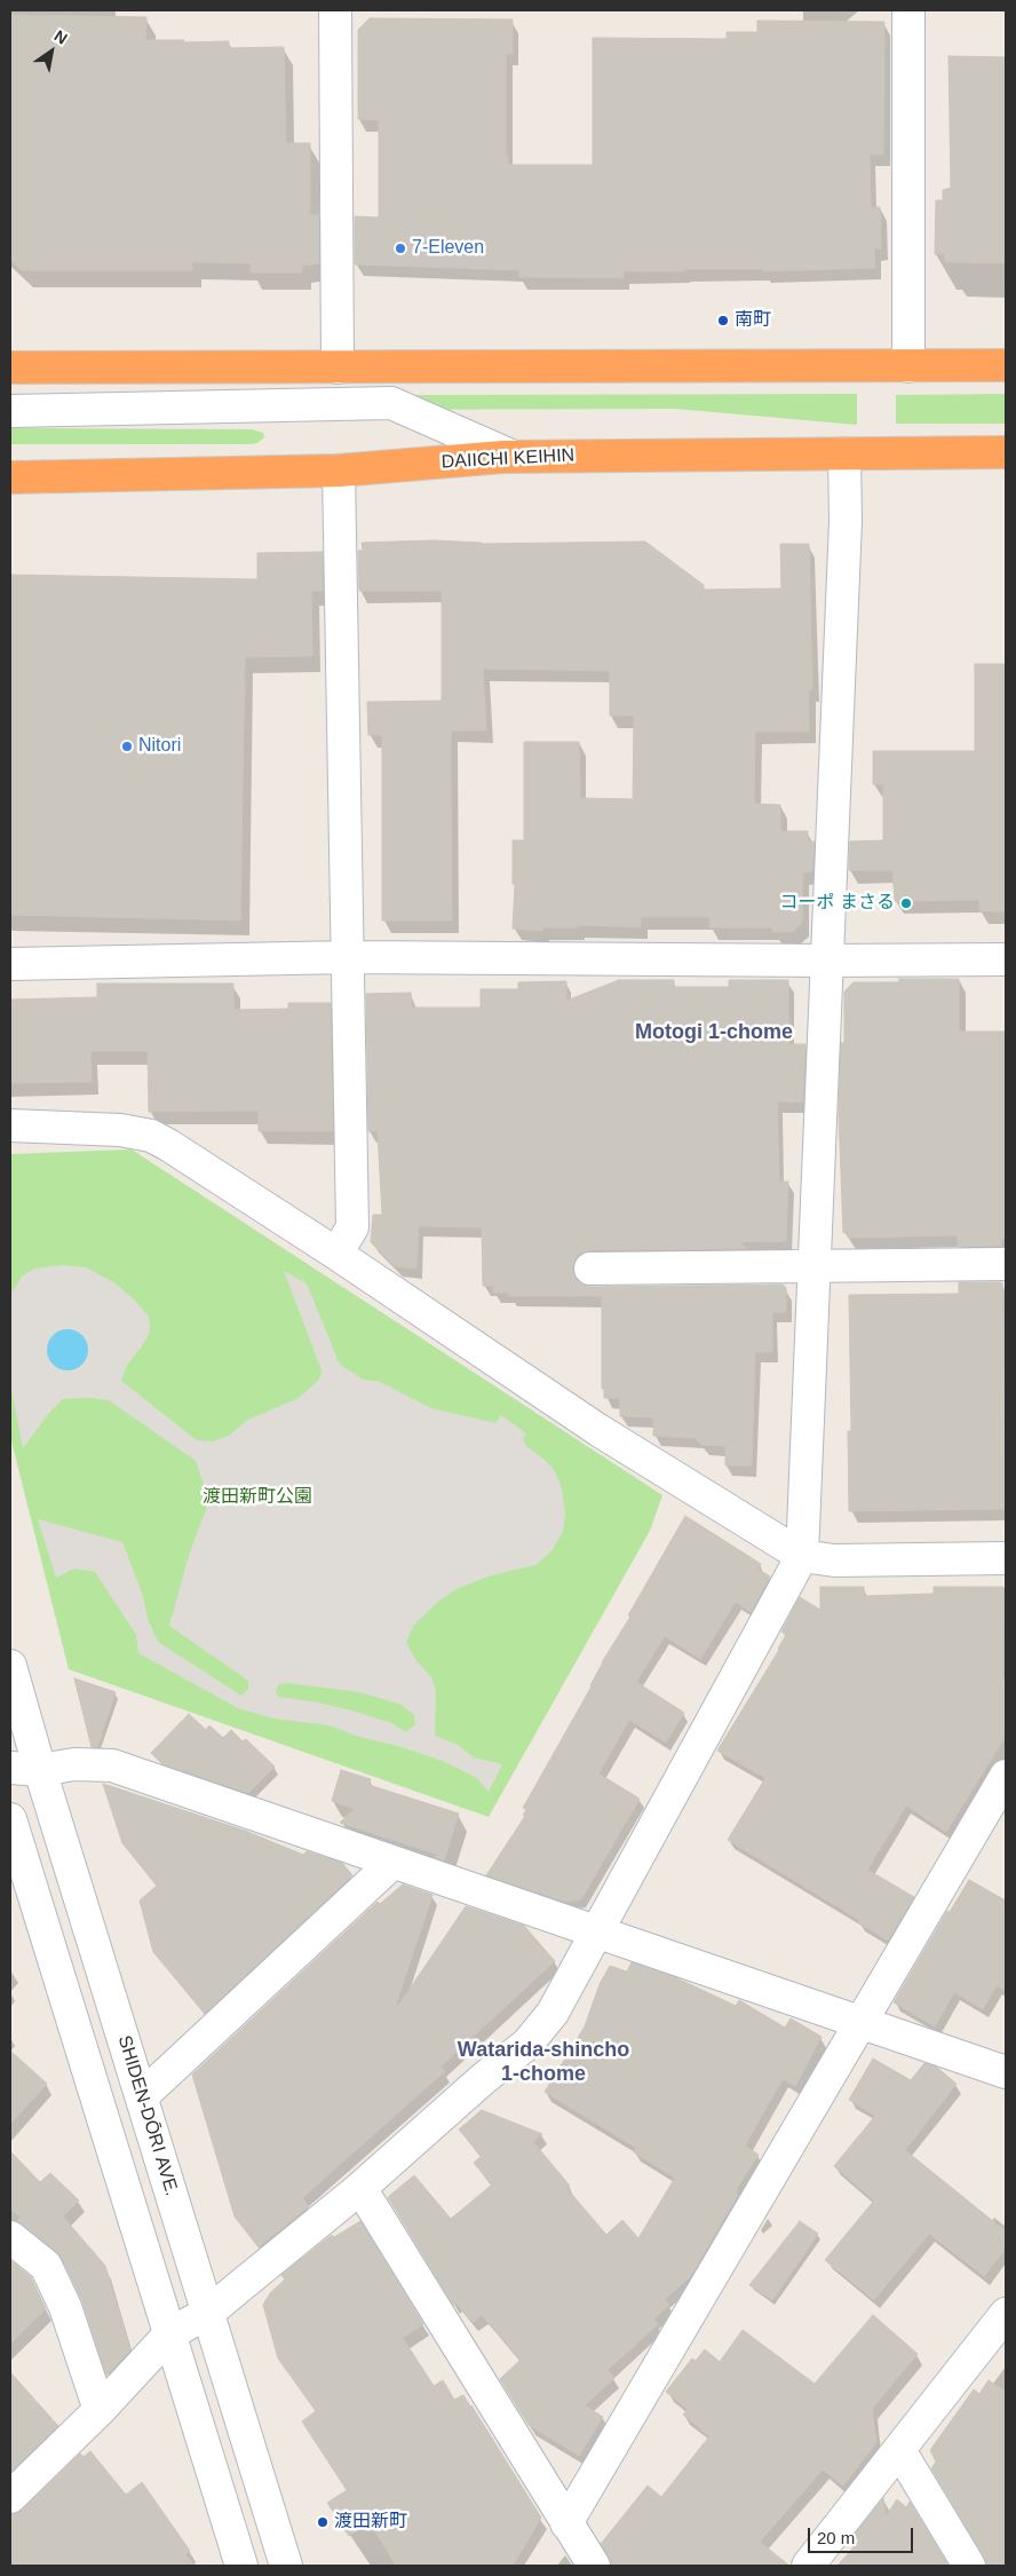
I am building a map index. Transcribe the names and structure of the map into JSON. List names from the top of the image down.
{
  "streets": {
    "highway": ["DAIICHI KEIHIN"],
    "street": ["SHIDEN-DŌRI AVE."]
  },
  "districts": ["Motogi 1-chome", "Watarida-shincho 1-chome"],
  "parks": ["渡田新町公園"],
  "places": [
    "7-Eleven",
    "南町",
    "Nitori",
    "コーポ まさる",
    "渡田新町"
  ],
  "scale_bar": "20 m",
  "north": "top right"
}
